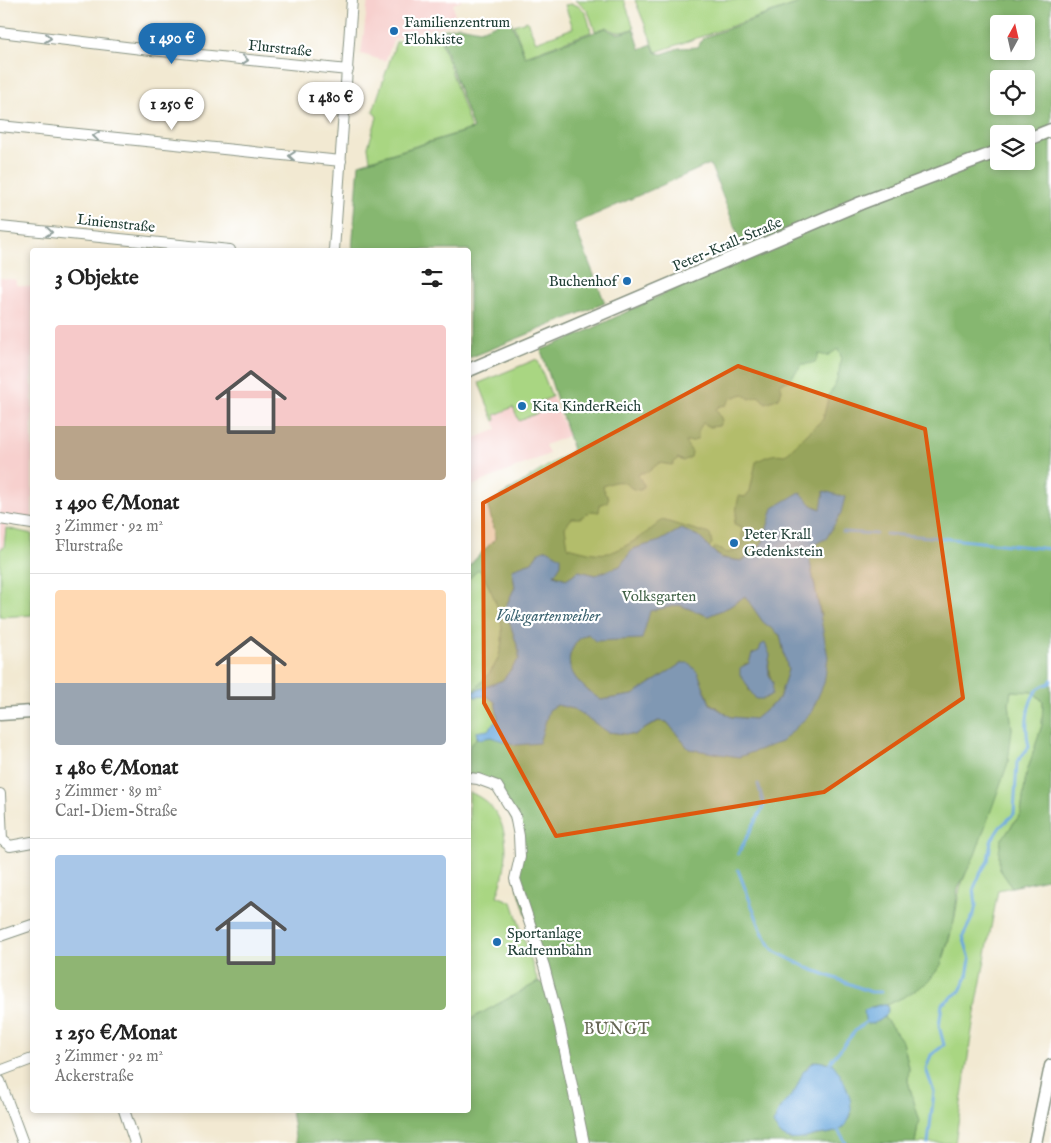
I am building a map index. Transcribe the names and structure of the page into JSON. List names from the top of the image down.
{
  "streets": {
    "street": ["Flurstraße", "Linienstraße", "Peter-Krall-Straße"]
  },
  "one_way": ["Linienstraße"],
  "districts": ["BUNGT"],
  "water": ["Volksgartenweiher"],
  "parks": ["Volksgarten"],
  "places": [
    "Familienzentrum Flohkiste",
    "Buchenhof",
    "Kita KinderReich",
    "Peter Krall Gedenkstein",
    "Sportanlage Radrennbahn"
  ],
  "north": "top",
  "page": {
    "price": ["1 490 €", "1 480 €", "1 250 €"],
    "heading": "3 Objekte",
    "list": [
      {
        "name": "1 490 €/Monat",
        "note": "3 Zimmer · 92 m² · Flurstraße"
      },
      {
        "name": "1 480 €/Monat",
        "note": "3 Zimmer · 89 m² · Carl-Diem-Straße"
      },
      {
        "name": "1 250 €/Monat",
        "note": "3 Zimmer · 92 m² · Ackerstraße"
      }
    ]
  }
}
